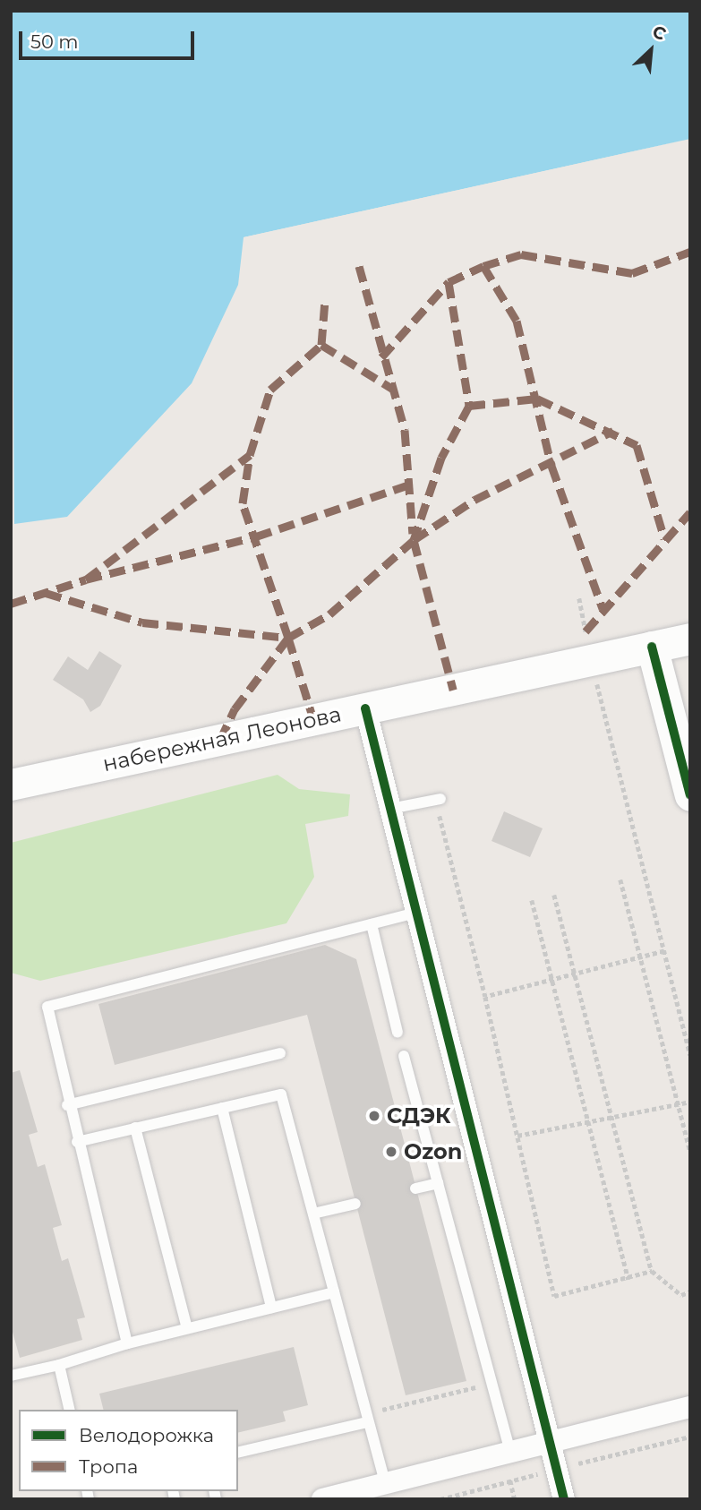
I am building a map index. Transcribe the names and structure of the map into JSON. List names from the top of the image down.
{
  "streets": {
    "main road": ["набережная Леонова"]
  },
  "places": ["СДЭК", "Ozon"],
  "legend": ["Велодорожка", "Тропа"],
  "scale_bar": "50 m",
  "north": "top right"
}
